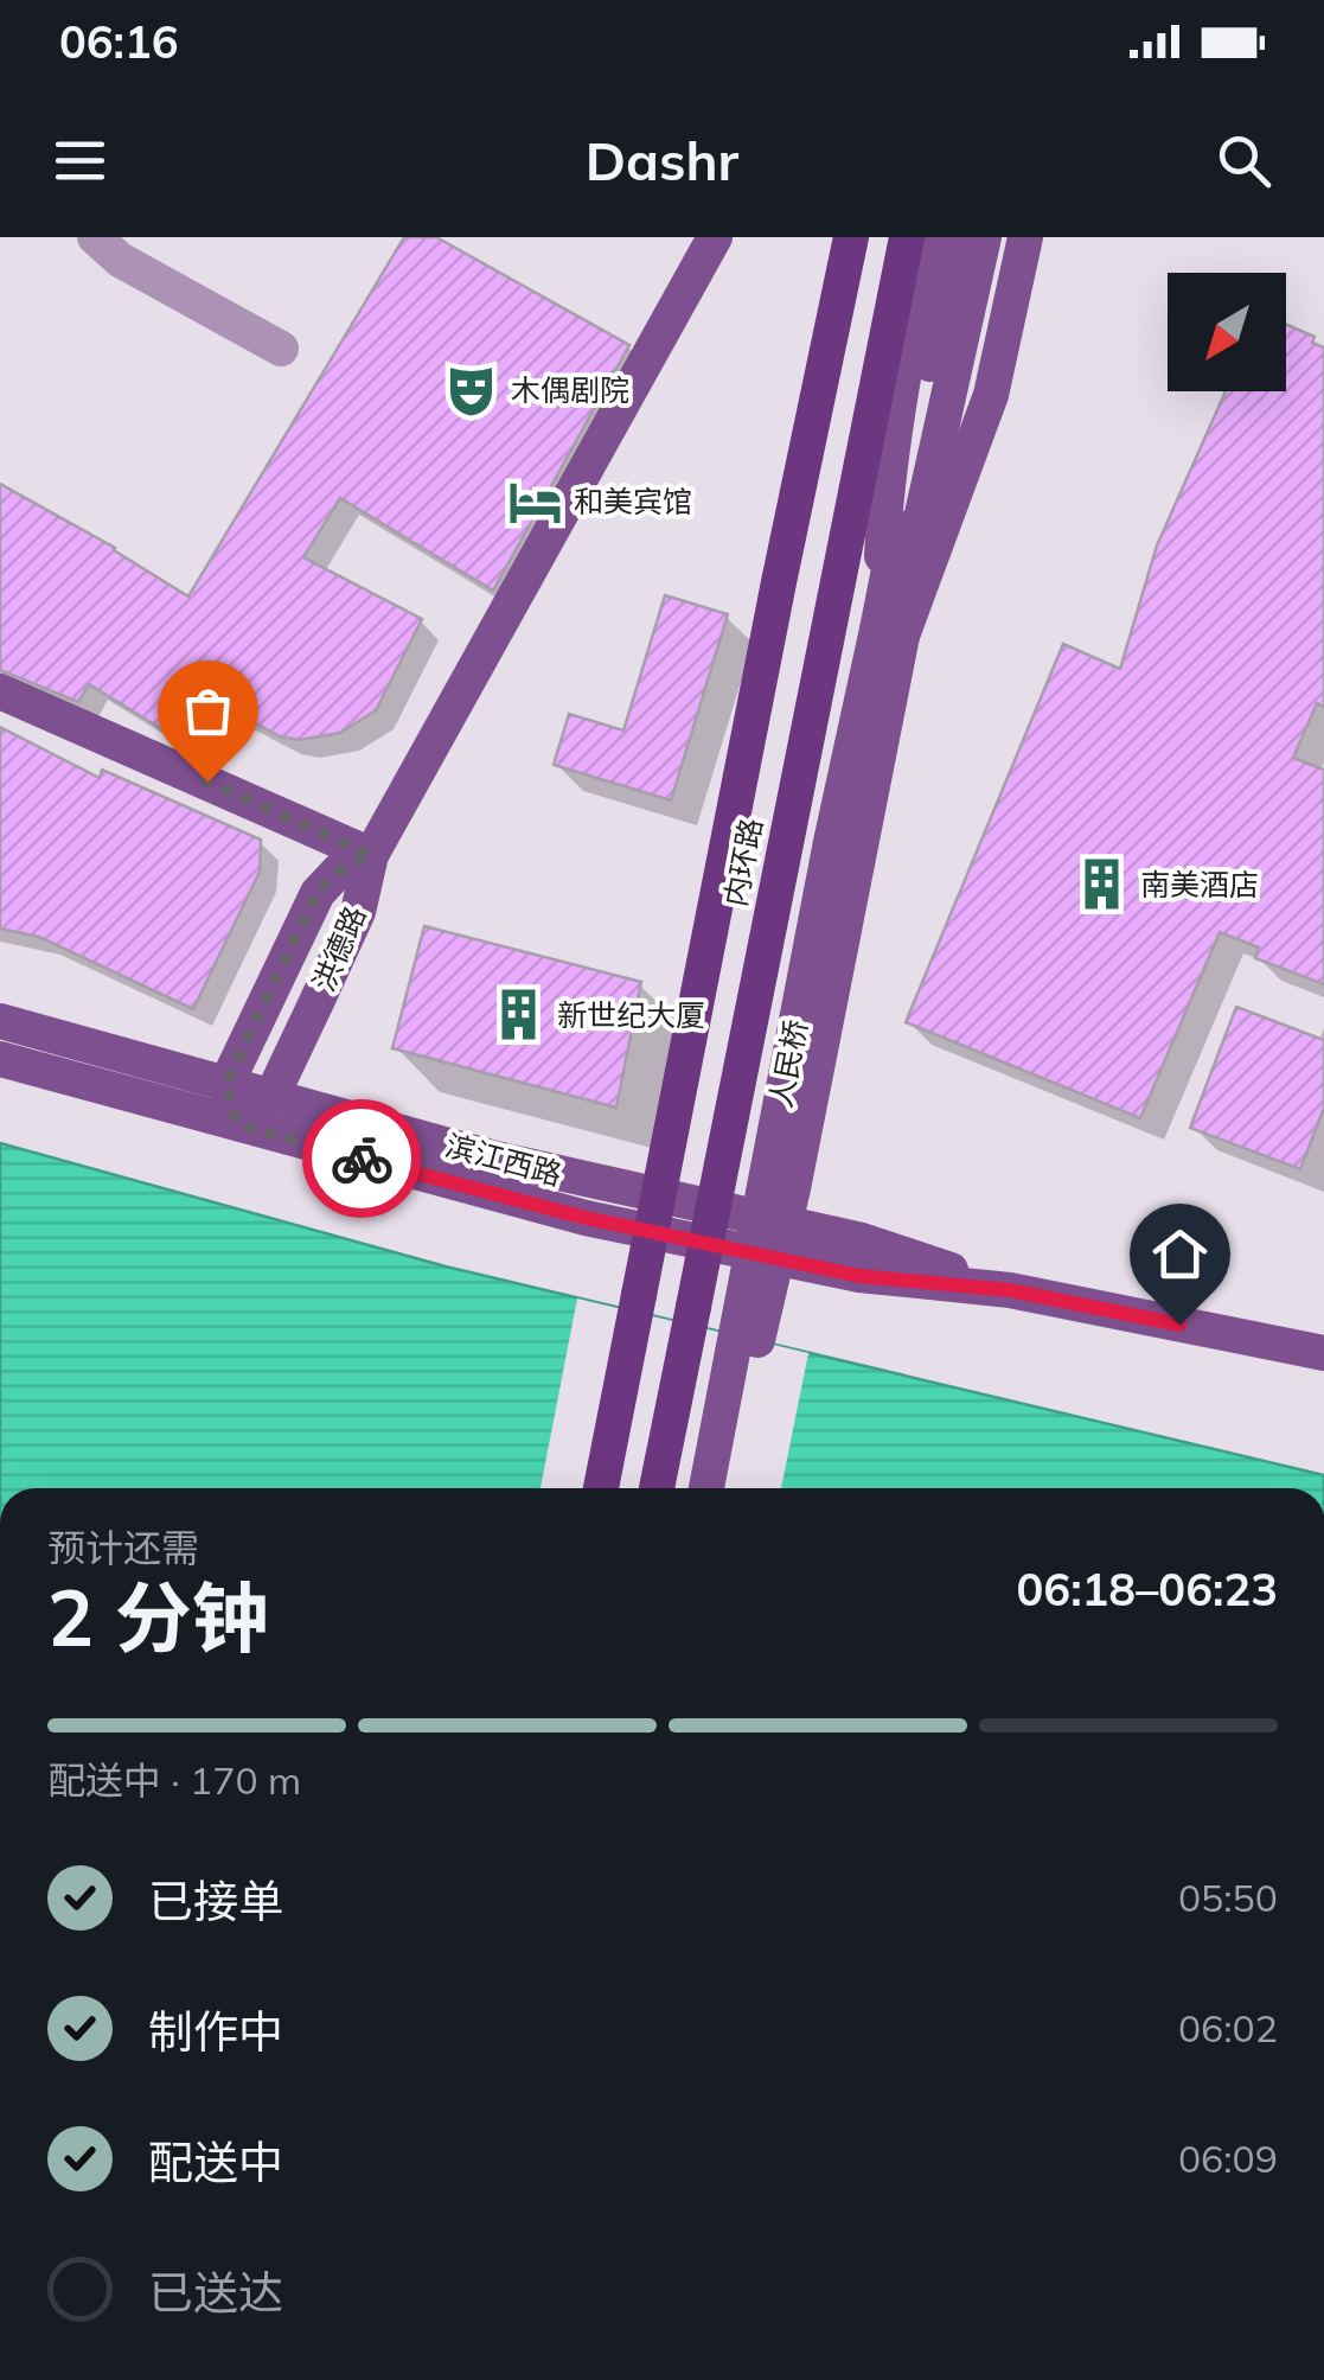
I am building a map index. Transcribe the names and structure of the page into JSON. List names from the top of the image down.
{
  "streets": {
    "highway": ["内环路"],
    "main road": ["洪德路", "人民桥", "滨江西路"]
  },
  "crossings": [
    ["洪德路", "滨江西路"]
  ],
  "places": {
    "theatre": ["木偶剧院"],
    "hotel": ["和美宾馆"],
    "building": ["南美酒店", "新世纪大厦"]
  },
  "north": "bottom left",
  "page": {
    "status": "06:16",
    "header": "Dashr",
    "heading": ["2 分钟", "预计还需", "06:18–06:23"],
    "bar": "配送中 · 170 m",
    "list": [
      ["已接单", "05:50"],
      ["制作中", "06:02"],
      ["配送中", "06:09"],
      "已送达"
    ]
  }
}
